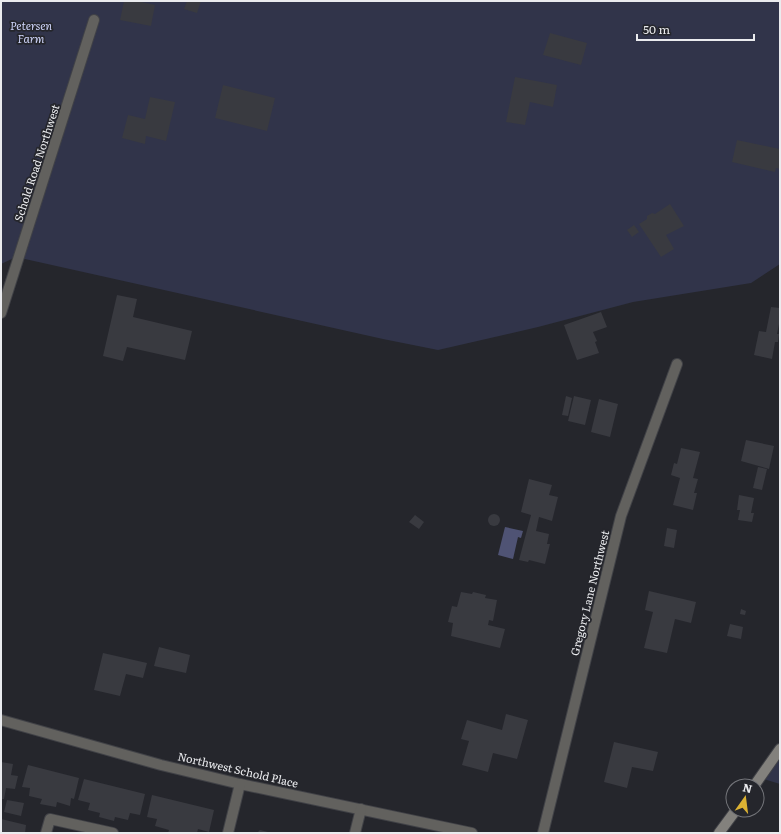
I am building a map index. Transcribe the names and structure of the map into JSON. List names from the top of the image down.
{
  "streets": {
    "street": ["Schold Road Northwest", "Gregory Lane Northwest", "Northwest Schold Place"]
  },
  "parks": ["Petersen Farm"],
  "scale_bar": "50 m",
  "north": "top"
}
